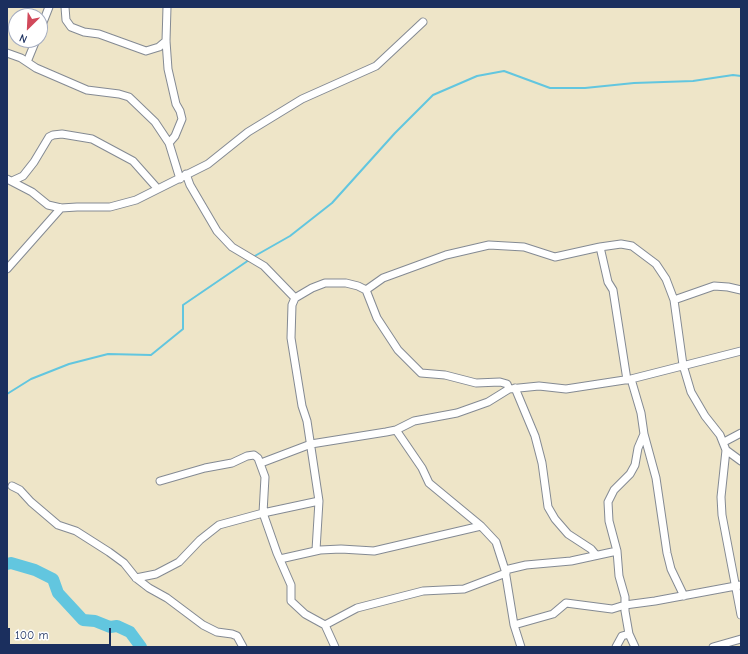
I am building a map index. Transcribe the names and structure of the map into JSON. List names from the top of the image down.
{
  "scale_bar": "100 m",
  "north": "bottom left"
}
